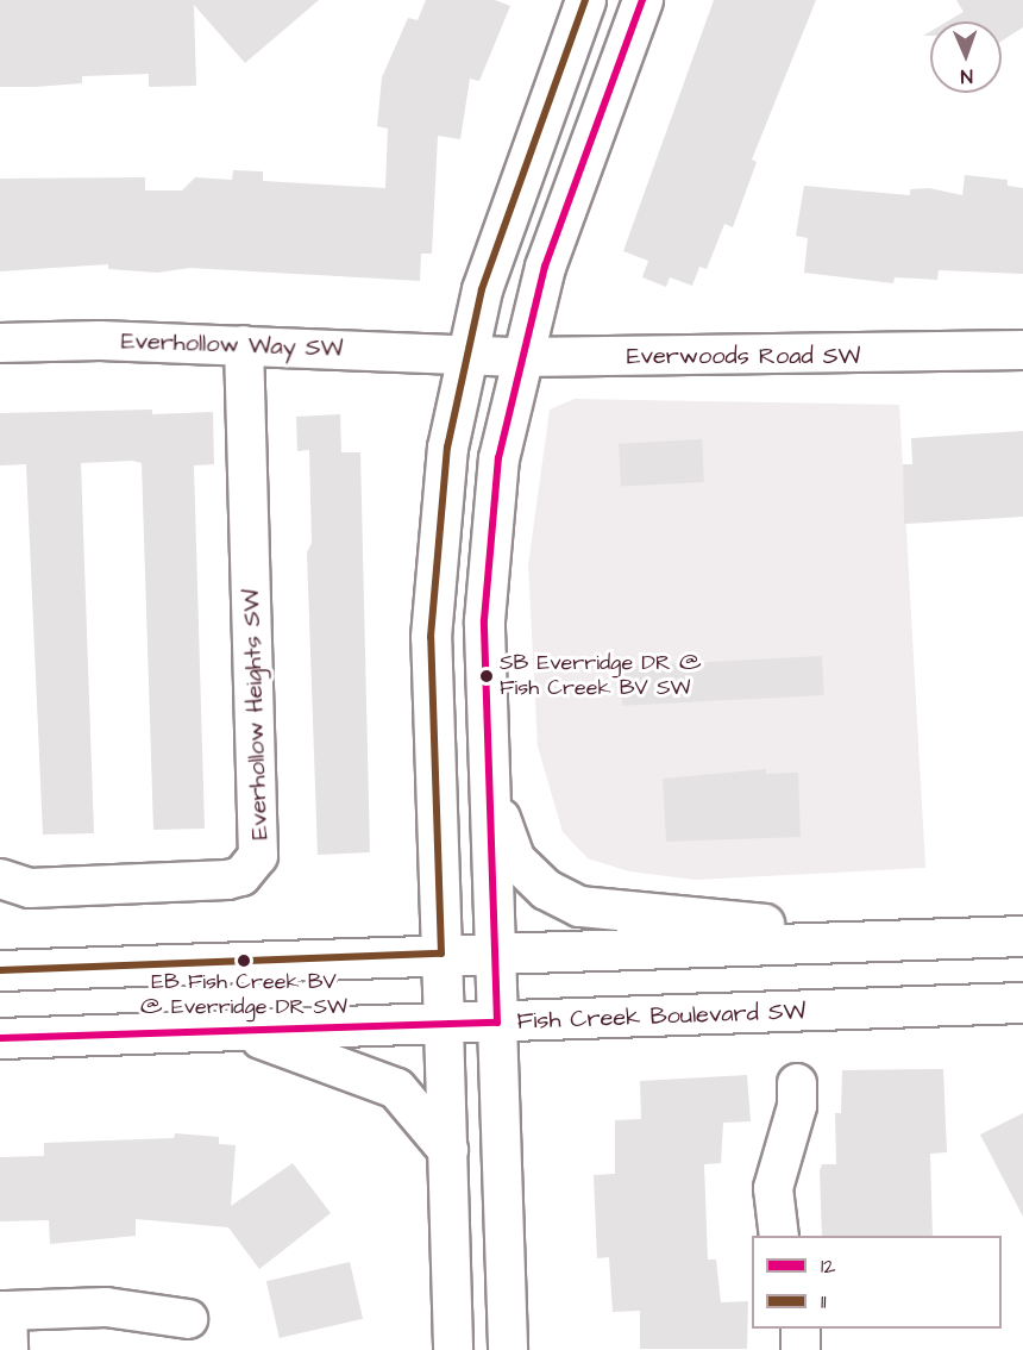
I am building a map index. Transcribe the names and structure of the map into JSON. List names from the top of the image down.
{
  "streets": {
    "main road": ["Fish Creek Boulevard SW"],
    "street": ["Everhollow Way SW", "Everwoods Road SW", "Everhollow Heights SW"]
  },
  "crossings": [
    ["Everhollow Way SW", "Everwoods Road SW"],
    ["Everhollow Way SW", "Everhollow Heights SW"]
  ],
  "places": ["SB Everridge DR @ Fish Creek BV SW", "EB Fish Creek BV @ Everridge DR SW"],
  "lines": ["transit line 12", "transit line 11"],
  "legend": ["12", "11"],
  "north": "bottom"
}
